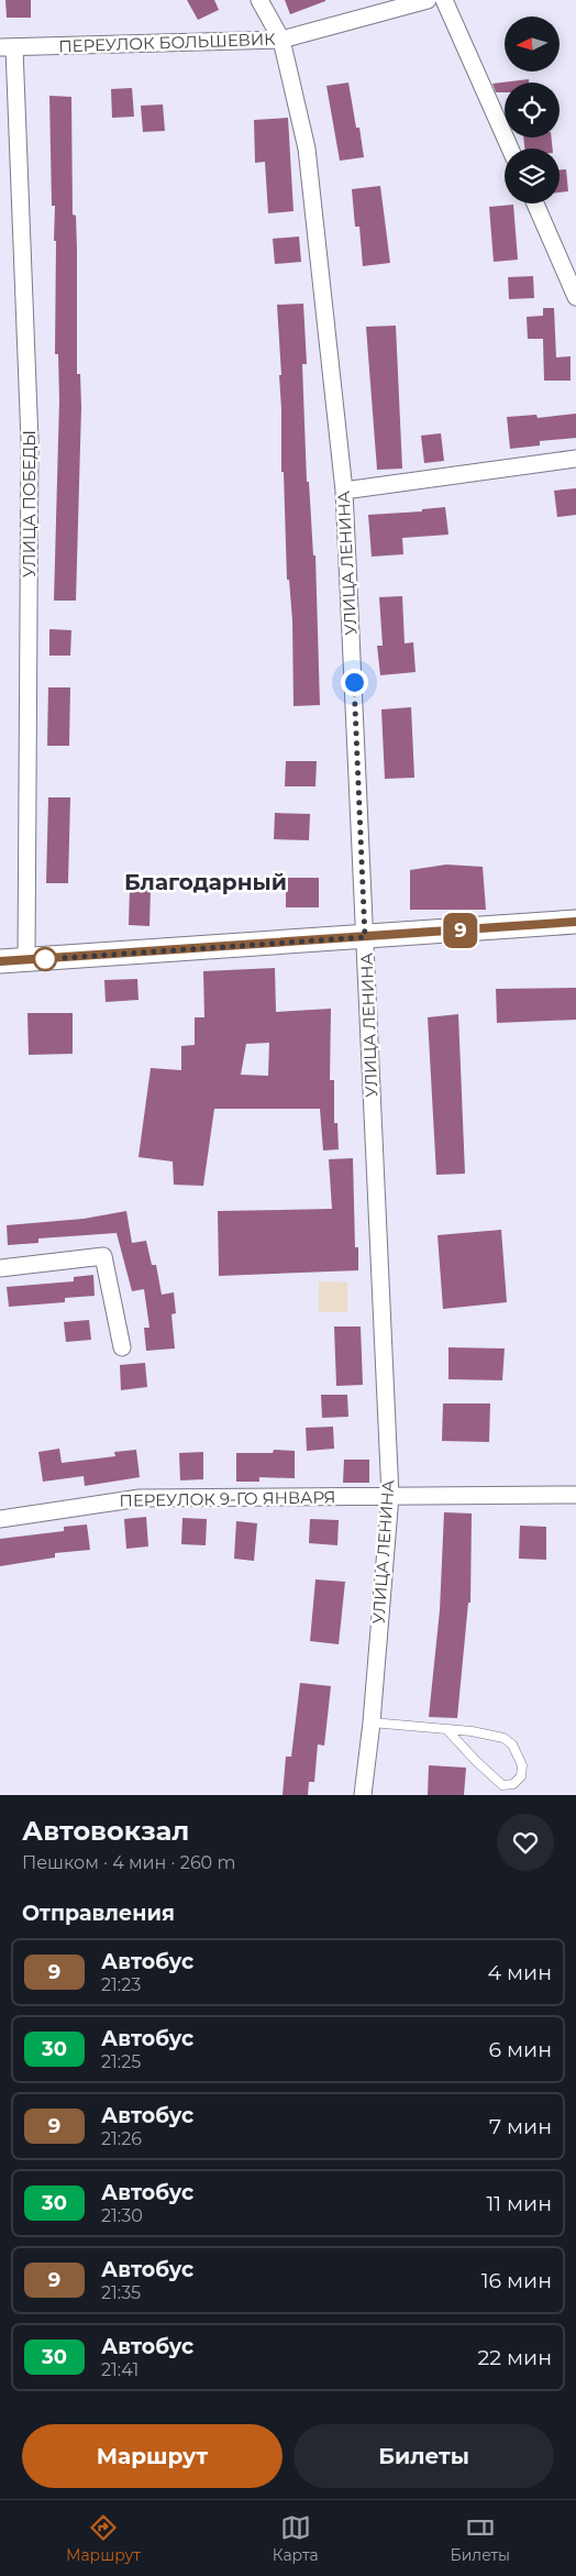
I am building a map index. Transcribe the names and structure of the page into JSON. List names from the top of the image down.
{
  "streets": {
    "street": [
      "ПЕРЕУЛОК БОЛЬШЕВИК",
      "УЛИЦА ПОБЕДЫ",
      "УЛИЦА ЛЕНИНА",
      "ПЕРЕУЛОК 9-ГО ЯНВАРЯ"
    ]
  },
  "crossings": [
    ["ПЕРЕУЛОК БОЛЬШЕВИК", "УЛИЦА ПОБЕДЫ"],
    ["ПЕРЕУЛОК БОЛЬШЕВИК", "УЛИЦА ЛЕНИНА"],
    ["УЛИЦА ЛЕНИНА", "ПЕРЕУЛОК 9-ГО ЯНВАРЯ"]
  ],
  "districts": ["Благодарный"],
  "lines": ["bus line 9"],
  "north": "left",
  "page": {
    "on_map": "9",
    "heading": [
      ["Автовокзал", "Пешком · 4 мин · 260 m"],
      "Отправления"
    ],
    "list": [
      {
        "mark": "9",
        "name": "Автобус",
        "note": "21:23",
        "value": "4 мин"
      },
      {
        "mark": "30",
        "name": "Автобус",
        "note": "21:25",
        "value": "6 мин"
      },
      {
        "mark": "9",
        "name": "Автобус",
        "note": "21:26",
        "value": "7 мин"
      },
      {
        "mark": "30",
        "name": "Автобус",
        "note": "21:30",
        "value": "11 мин"
      },
      {
        "mark": "9",
        "name": "Автобус",
        "note": "21:35",
        "value": "16 мин"
      },
      {
        "mark": "30",
        "name": "Автобус",
        "note": "21:41",
        "value": "22 мин"
      }
    ],
    "buttons": ["Маршрут", "Билеты"],
    "tabs": ["Маршрут", "Карта", "Билеты"]
  }
}
